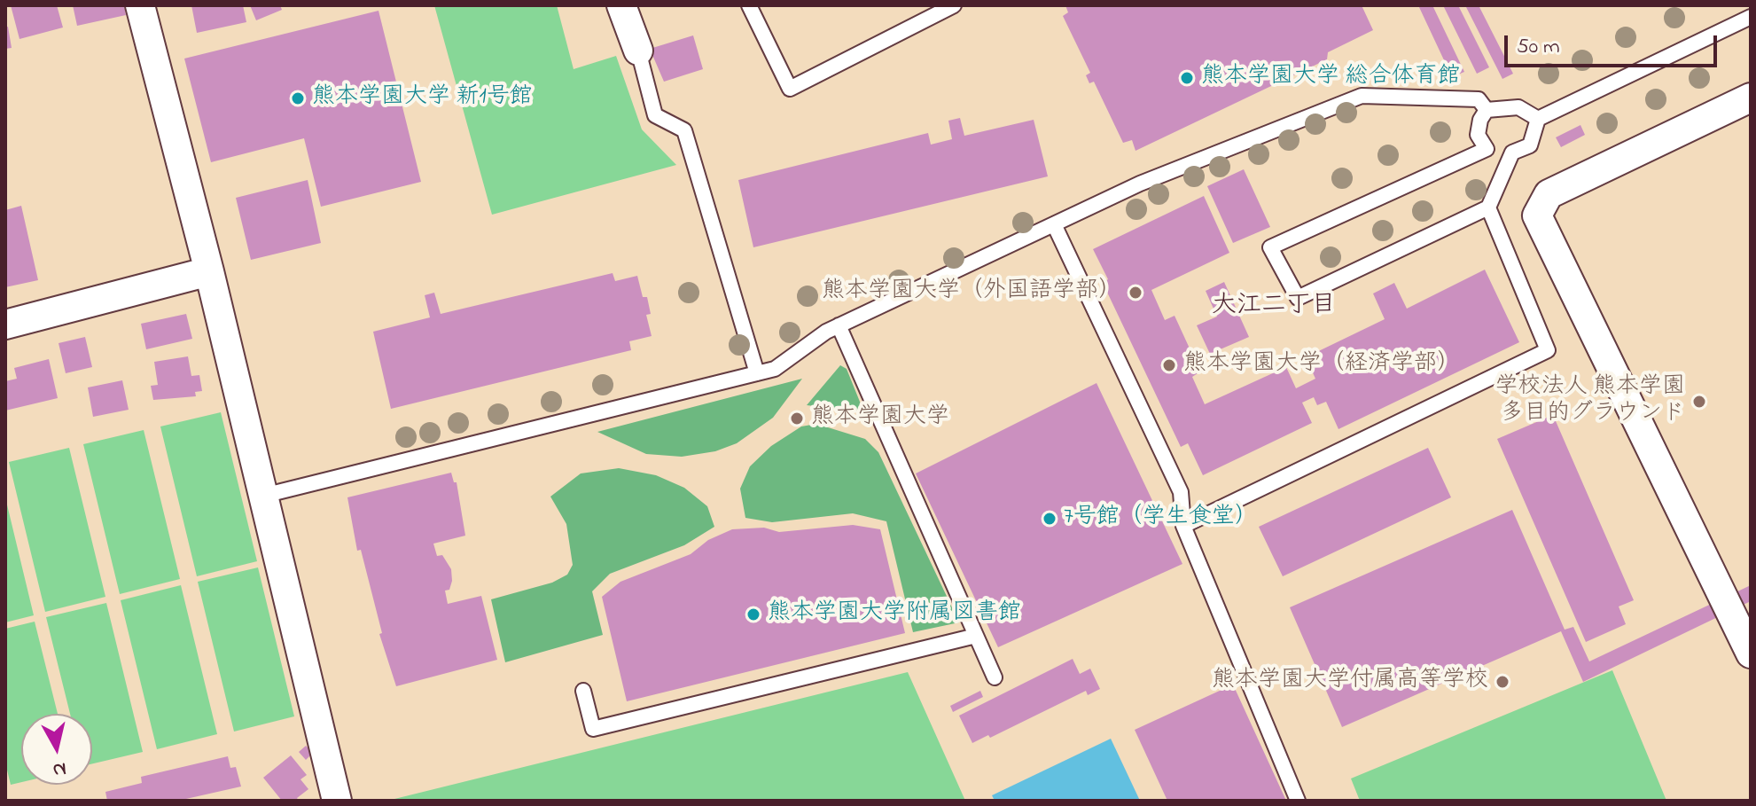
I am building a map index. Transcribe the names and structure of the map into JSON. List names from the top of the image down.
{
  "districts": ["大江二丁目"],
  "places": [
    "熊本学園大学 総合体育館",
    "熊本学園大学 新1号館",
    "熊本学園大学（外国語学部）",
    "熊本学園大学（経済学部）",
    "学校法人 熊本学園 多目的グラウンド",
    "熊本学園大学",
    "7号館（学生食堂）",
    "熊本学園大学附属図書館",
    "熊本学園大学付属高等学校"
  ],
  "scale_bar": "50 m",
  "north": "bottom"
}
